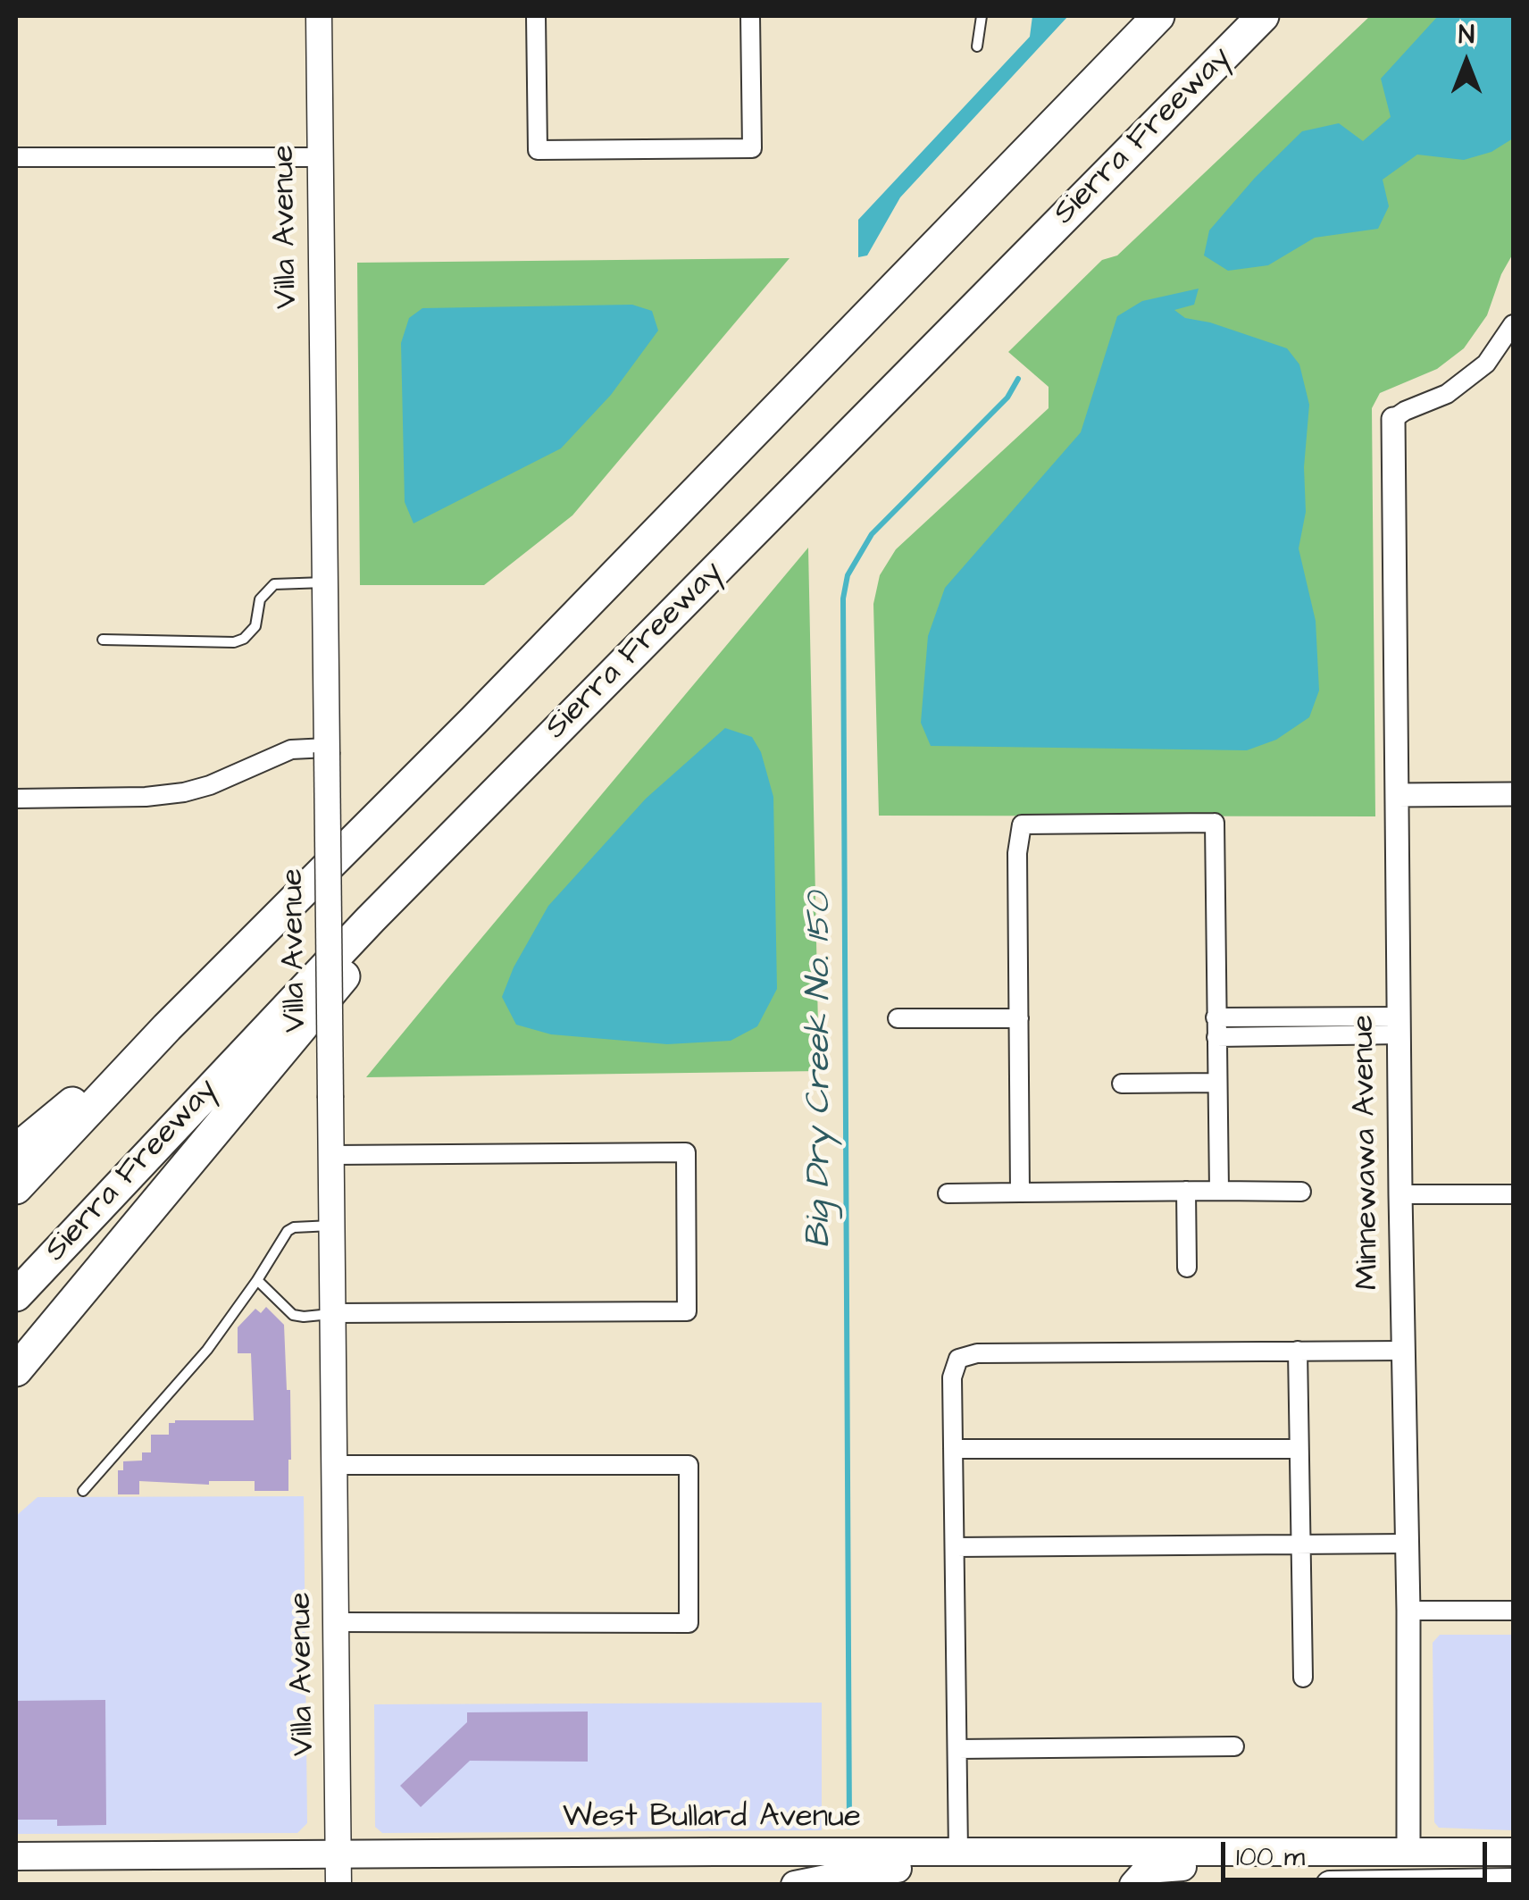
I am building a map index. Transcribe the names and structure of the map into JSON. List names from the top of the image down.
{
  "streets": {
    "highway": ["Sierra Freeway"],
    "main road": ["Villa Avenue", "Minnewawa Avenue", "West Bullard Avenue"]
  },
  "crossings": [
    ["Villa Avenue", "West Bullard Avenue"],
    ["Minnewawa Avenue", "West Bullard Avenue"]
  ],
  "water": ["Big Dry Creek No. 150"],
  "scale_bar": "100 m",
  "north": "top"
}
